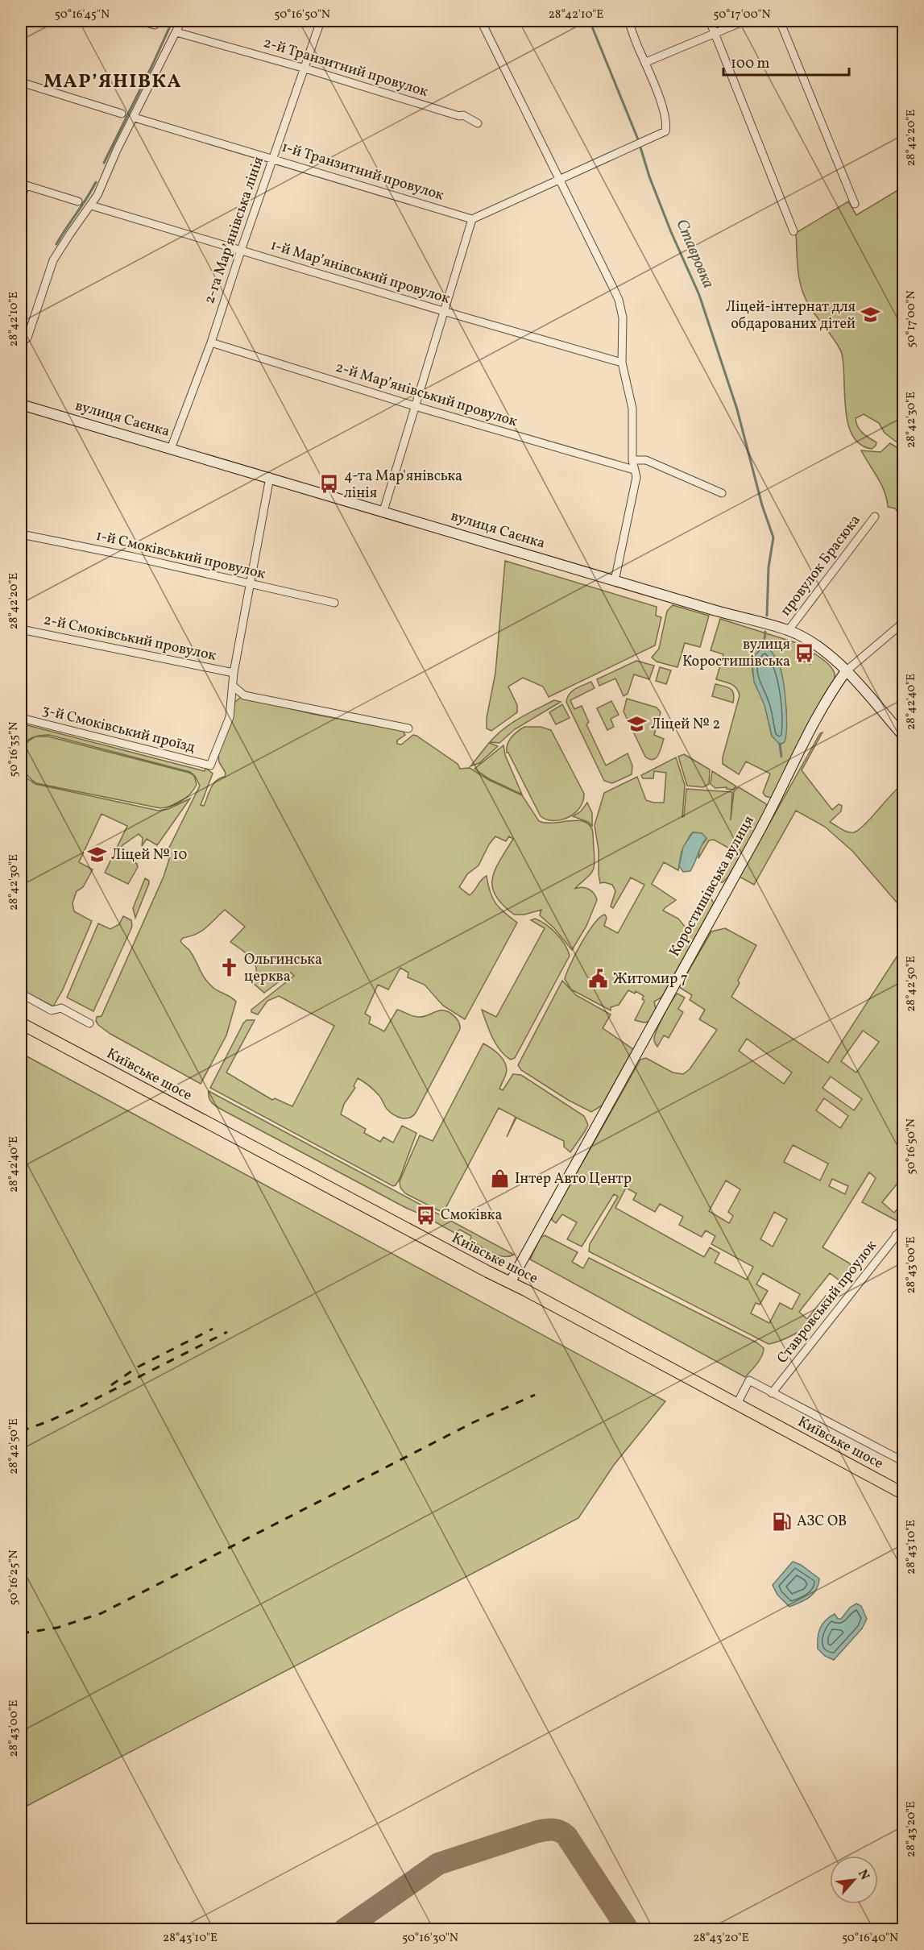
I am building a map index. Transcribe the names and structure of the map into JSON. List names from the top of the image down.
{
  "streets": {
    "main road": ["Київське шосе"],
    "street": [
      "2-й Транзитний провулок",
      "1-й Транзитний провулок",
      "2-га Марʼянівська лінія",
      "1-й Марʼянівський провулок",
      "2-й Марʼянівський провулок",
      "вулиця Саєнка",
      "1-й Смоківський провулок",
      "провулок Брасюка",
      "2-й Смоківський провулок",
      "3-й Смоківський проїзд",
      "Коростишівська вулиця",
      "Ставровський проулок"
    ]
  },
  "crossings": [
    ["2-й Транзитний провулок", "2-га Марʼянівська лінія"],
    ["1-й Транзитний провулок", "2-га Марʼянівська лінія"],
    ["2-га Марʼянівська лінія", "1-й Марʼянівський провулок"],
    ["2-га Марʼянівська лінія", "2-й Марʼянівський провулок"],
    ["2-га Марʼянівська лінія", "вулиця Саєнка"],
    ["вулиця Саєнка", "провулок Брасюка"],
    ["вулиця Саєнка", "Коростишівська вулиця"],
    ["Коростишівська вулиця", "Київське шосе"]
  ],
  "districts": ["МАР’ЯНІВКА"],
  "water": ["Ставровка"],
  "places": {
    "school or university": ["Ліцей-інтернат для обдарованих дітей", "Ліцей № 2", "Ліцей № 10"],
    "bus stop": ["4-та Мар'янівська лінія", "вулиця Коростишівська", "Смоківка"],
    "church": ["Ольгинська церква"],
    "public building": ["Житомир 7"],
    "shop": ["Інтер Авто Центр"],
    "fuel station": ["АЗС ОВ"]
  },
  "scale_bar": "100 m",
  "north": "top right",
  "coordinates": [
    "50°16'45\"N",
    "50°16'50\"N",
    "28°42'10\"E",
    "50°17'00\"N",
    "28°42'20\"E",
    "28°42'30\"E",
    "28°42'40\"E",
    "50°16'35\"N",
    "28°42'50\"E",
    "28°43'00\"E",
    "28°43'10\"E",
    "50°16'25\"N",
    "28°43'20\"E",
    "50°16'30\"N",
    "50°16'40\"N"
  ]
}
